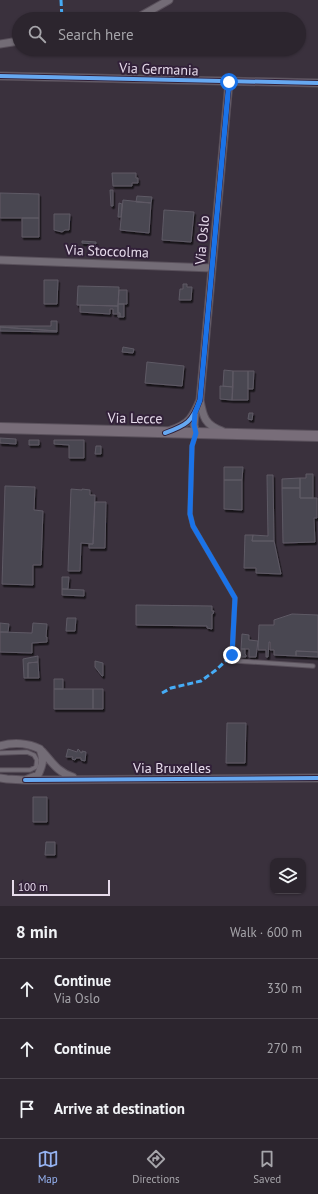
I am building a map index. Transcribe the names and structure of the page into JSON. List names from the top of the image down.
{
  "streets": {
    "main road": ["Via Lecce"],
    "street": [
      "Via Germania",
      "Via Oslo",
      "Via Stoccolma",
      "Via Bruxelles"
    ]
  },
  "crossings": [
    ["Via Germania", "Via Oslo"],
    ["Via Oslo", "Via Stoccolma"],
    ["Via Oslo", "Via Lecce"]
  ],
  "scale_bar": "100 m",
  "page": {
    "search": "Search here",
    "scale": "100 m",
    "heading": ["8 min", "Walk · 600 m"],
    "list": [
      ["Continue", "Via Oslo", "330 m"],
      ["Continue", "270 m"],
      "Arrive at destination"
    ],
    "nav": ["Map", "Directions", "Saved"]
  }
}
